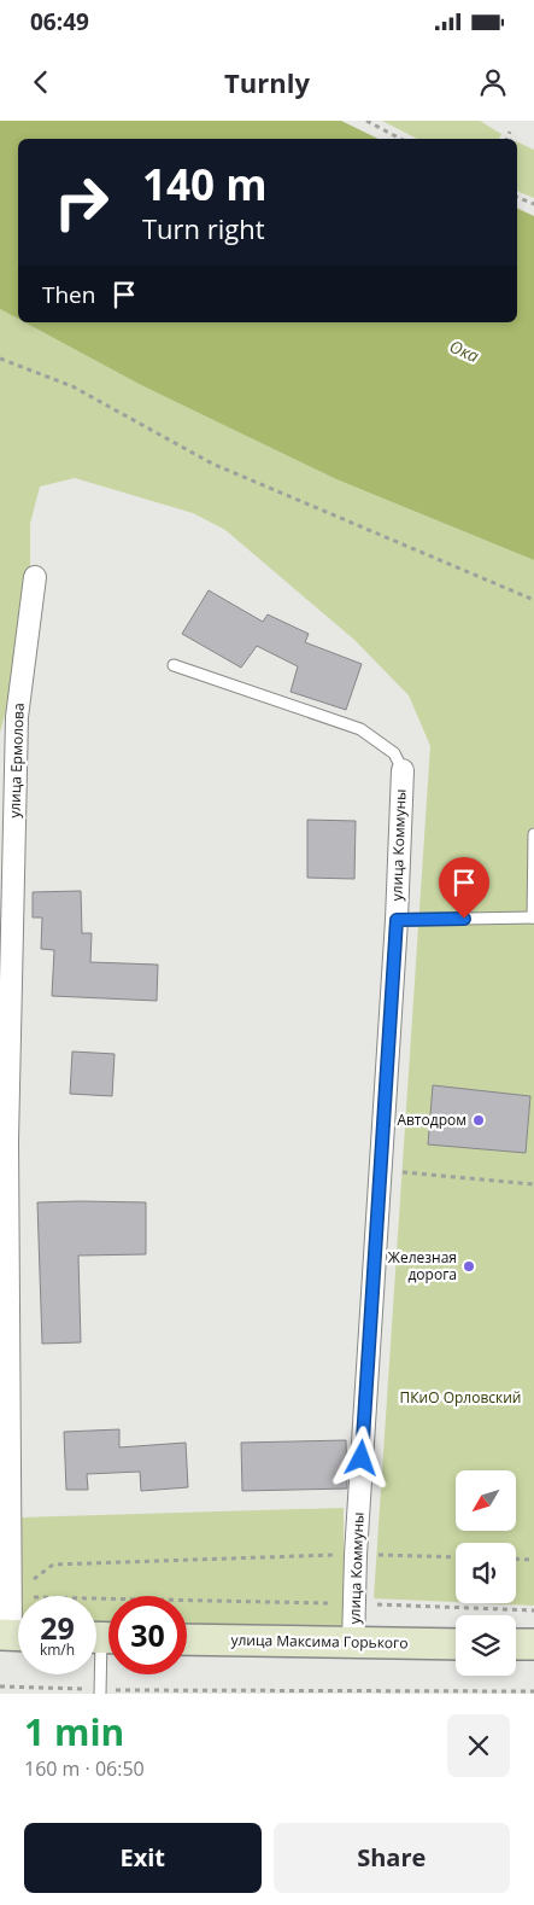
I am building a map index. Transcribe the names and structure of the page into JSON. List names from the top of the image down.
{
  "streets": {
    "main road": ["улица Максима Горького"],
    "street": ["улица Ермолова", "улица Коммуны"]
  },
  "crossings": [
    ["улица Коммуны", "улица Максима Горького"]
  ],
  "water": ["Ока"],
  "parks": ["ПКиО Орловский"],
  "places": ["Автодром", "Железная дорога"],
  "north": "bottom left",
  "page": {
    "status": "06:49",
    "header": "Turnly",
    "turn": ["140 m", "Turn right"],
    "then": "Then",
    "speed": "29 km/h",
    "limit": "30",
    "heading": ["1 min", "160 m · 06:50"],
    "buttons": ["Exit", "Share"]
  }
}
